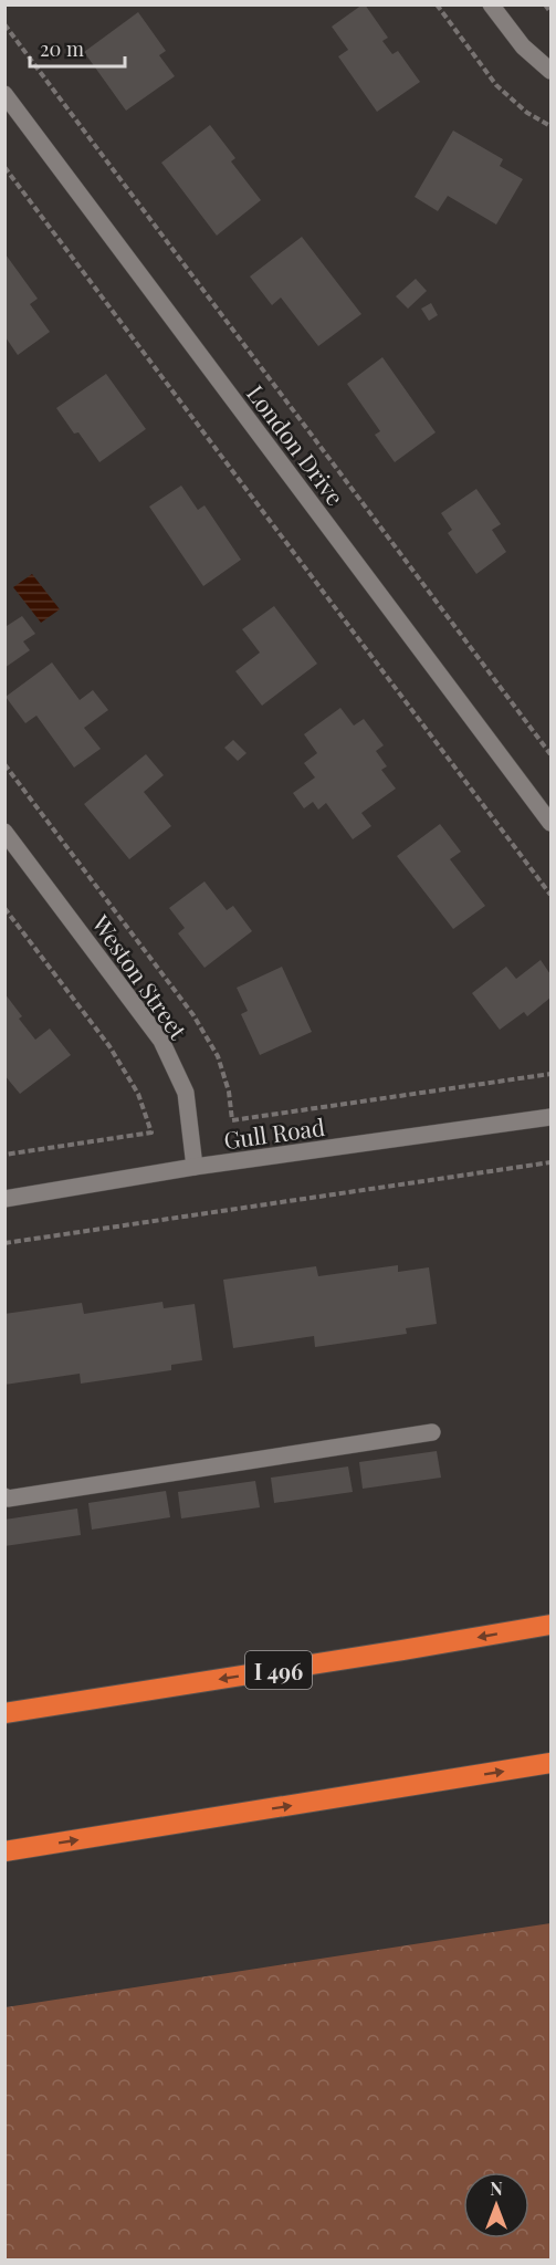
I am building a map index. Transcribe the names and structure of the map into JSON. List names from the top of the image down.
{
  "streets": {
    "highway": ["I 496"],
    "street": ["London Drive", "Weston Street", "Gull Road"]
  },
  "crossings": [
    ["Weston Street", "Gull Road"]
  ],
  "scale_bar": "20 m",
  "north": "top"
}
